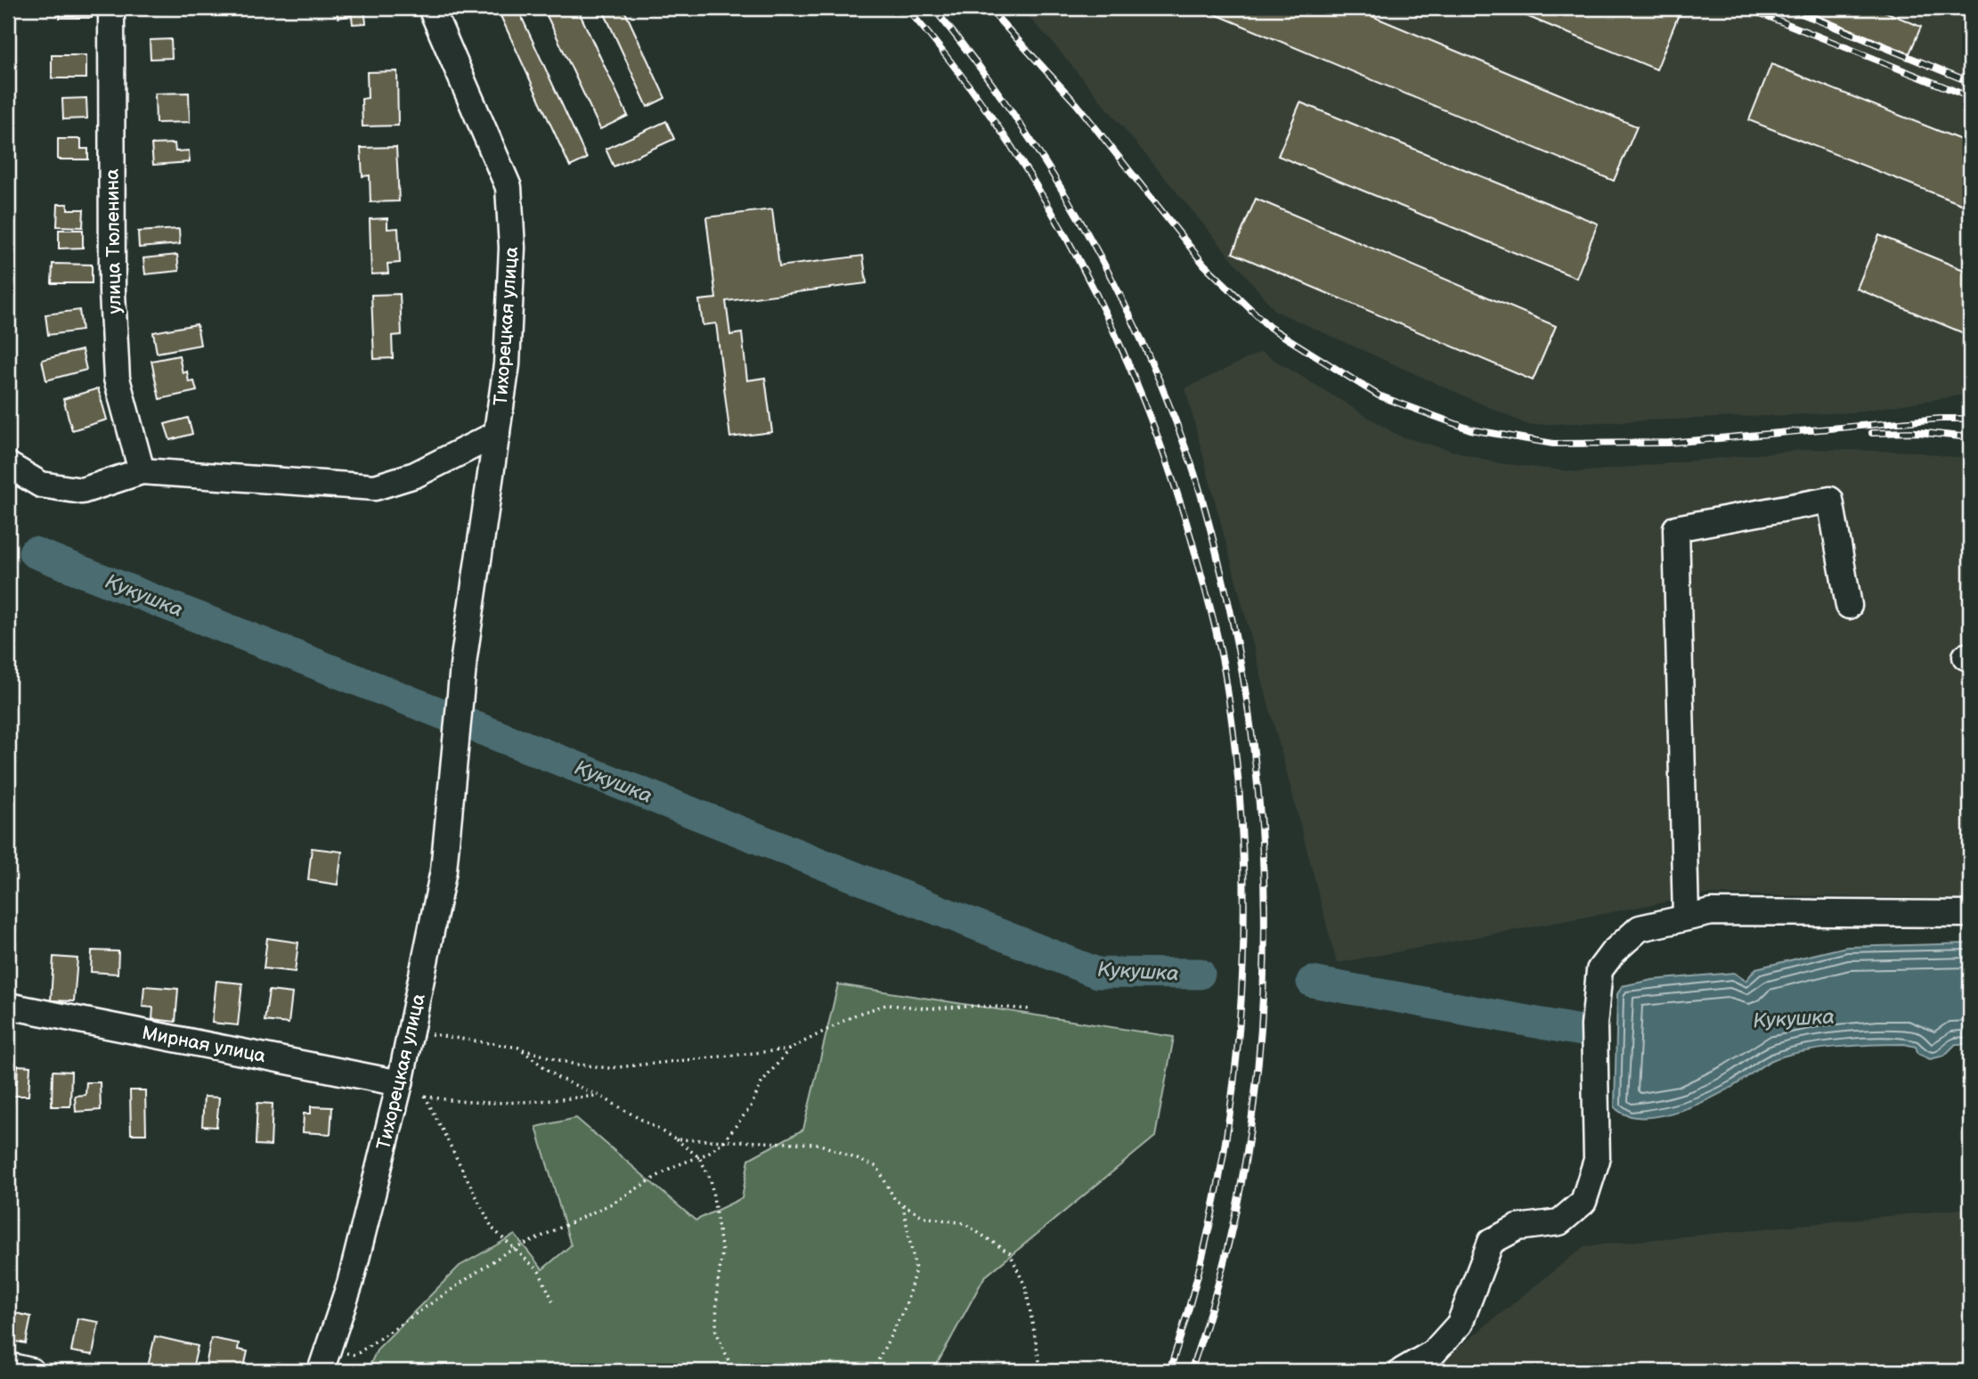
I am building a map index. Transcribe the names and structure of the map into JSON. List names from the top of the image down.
{
  "streets": {
    "street": ["улица Тюленина", "Тихорецкая улица", "Мирная улица"]
  },
  "crossings": [
    ["Тихорецкая улица", "Мирная улица"]
  ],
  "water": ["Кукушка"]
}
